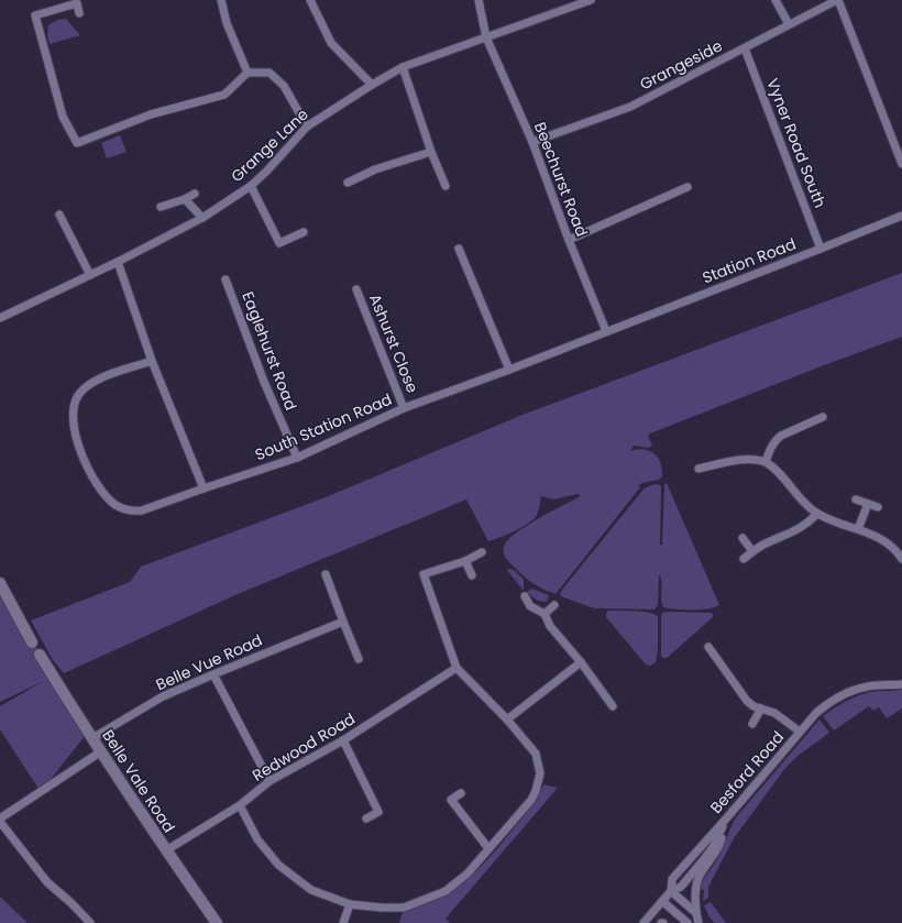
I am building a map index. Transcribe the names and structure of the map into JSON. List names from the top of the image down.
{
  "streets": {
    "main road": ["Belle Vale Road"],
    "street": [
      "Grangeside",
      "Vyner Road South",
      "Grange Lane",
      "Beechurst Road",
      "Station Road",
      "Ashurst Close",
      "Eaglehurst Road",
      "South Station Road",
      "Belle Vue Road",
      "Redwood Road",
      "Besford Road"
    ]
  },
  "crossings": [
    ["Grangeside", "Vyner Road South"],
    ["Grangeside", "Beechurst Road"],
    ["Vyner Road South", "Station Road"],
    ["Grange Lane", "Beechurst Road"],
    ["Beechurst Road", "Station Road"],
    ["Beechurst Road", "South Station Road"],
    ["Station Road", "South Station Road"],
    ["Ashurst Close", "South Station Road"],
    ["Eaglehurst Road", "South Station Road"],
    ["Belle Vue Road", "Belle Vale Road"],
    ["Redwood Road", "Belle Vale Road"]
  ]
}
